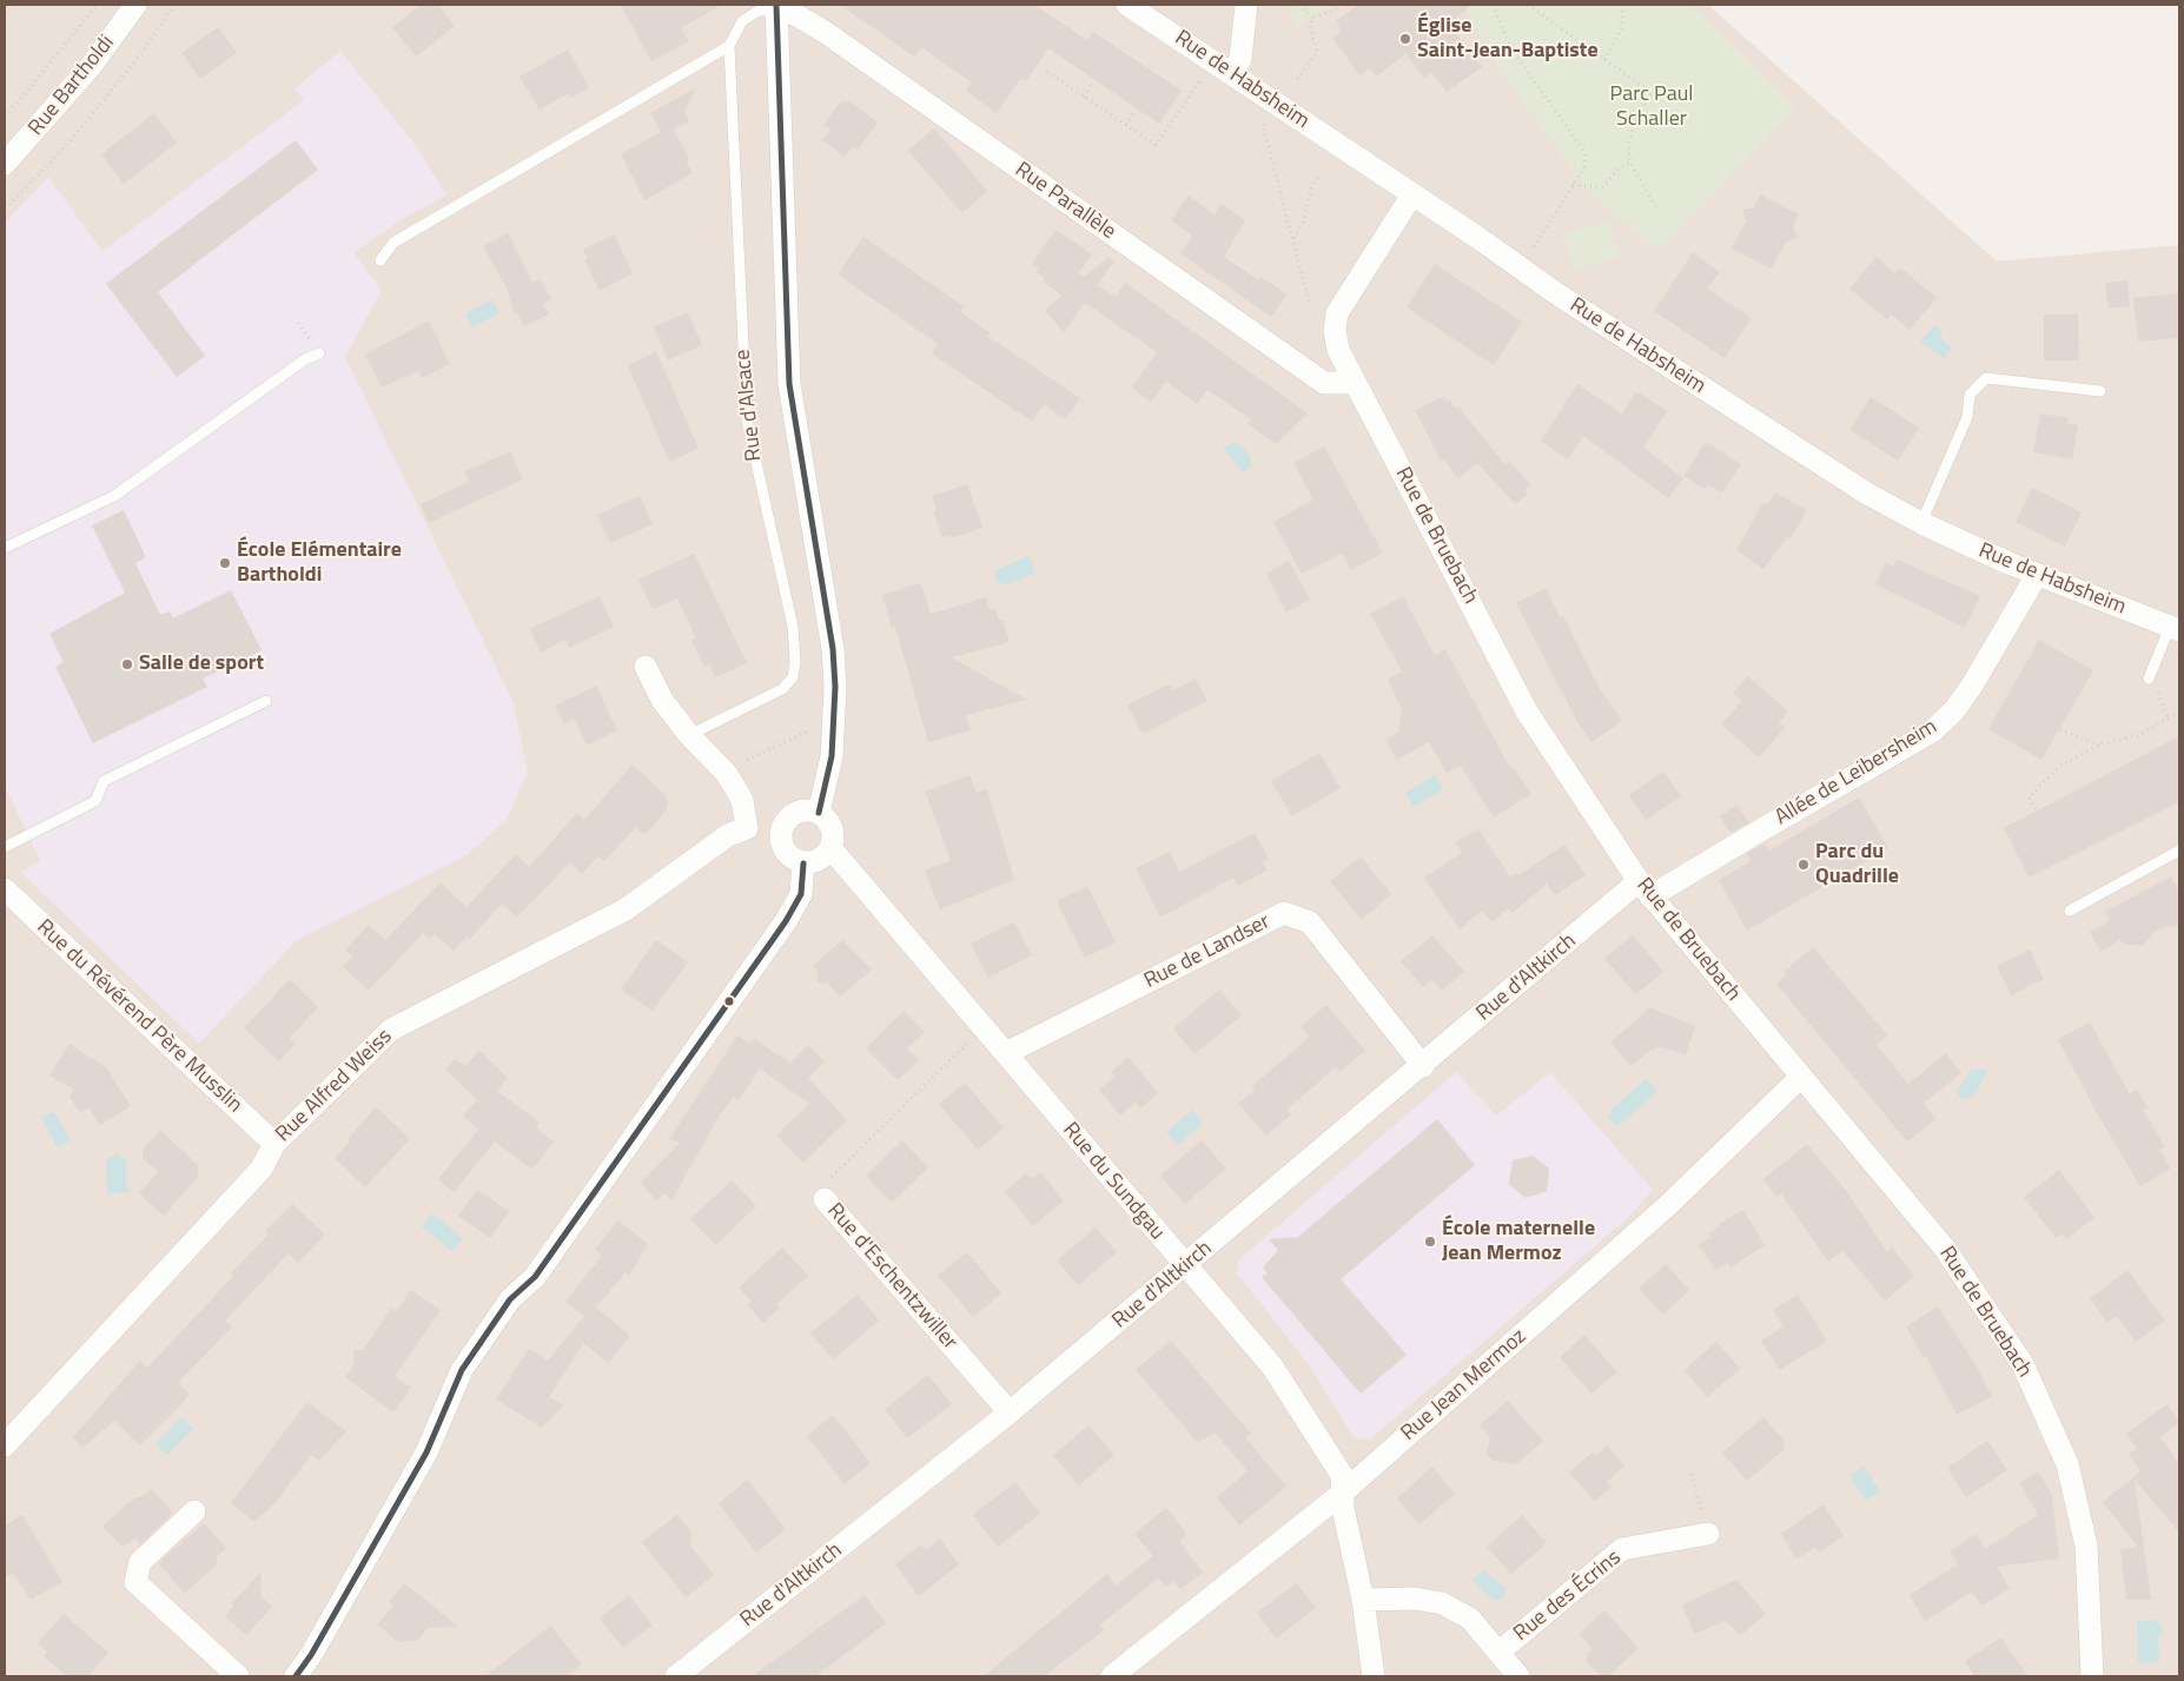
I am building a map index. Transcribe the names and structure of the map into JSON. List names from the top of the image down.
{
  "streets": {
    "street": [
      "Rue de Habsheim",
      "Rue Bartholdi",
      "Rue Parallèle",
      "Rue d'Alsace",
      "Rue de Bruebach",
      "Allée de Leibersheim",
      "Rue de Landser",
      "Rue d'Altkirch",
      "Rue du Révérend Père Musslin",
      "Rue Alfred Weiss",
      "Rue du Sundgau",
      "Rue d'Eschentzwiller",
      "Rue Jean Mermoz",
      "Rue des Écrins"
    ]
  },
  "crossings": [
    ["Rue de Habsheim", "Rue de Bruebach"],
    ["Rue de Habsheim", "Allée de Leibersheim"],
    ["Rue Parallèle", "Rue d'Alsace"],
    ["Rue Parallèle", "Rue de Bruebach"],
    ["Rue d'Alsace", "Rue Alfred Weiss"],
    ["Rue d'Alsace", "Rue du Sundgau"],
    ["Rue de Bruebach", "Allée de Leibersheim"],
    ["Rue de Bruebach", "Rue d'Altkirch"],
    ["Rue de Bruebach", "Rue Jean Mermoz"],
    ["Allée de Leibersheim", "Rue d'Altkirch"],
    ["Rue de Landser", "Rue d'Altkirch"],
    ["Rue de Landser", "Rue du Sundgau"],
    ["Rue d'Altkirch", "Rue du Sundgau"],
    ["Rue d'Altkirch", "Rue d'Eschentzwiller"],
    ["Rue du Révérend Père Musslin", "Rue Alfred Weiss"],
    ["Rue Alfred Weiss", "Rue du Sundgau"],
    ["Rue du Sundgau", "Rue Jean Mermoz"],
    ["Rue du Sundgau", "Rue des Écrins"]
  ],
  "parks": ["Parc Paul Schaller"],
  "places": [
    "Église Saint-Jean-Baptiste",
    "École Elémentaire Bartholdi",
    "Salle de sport",
    "Parc du Quadrille",
    "École maternelle Jean Mermoz"
  ]
}
